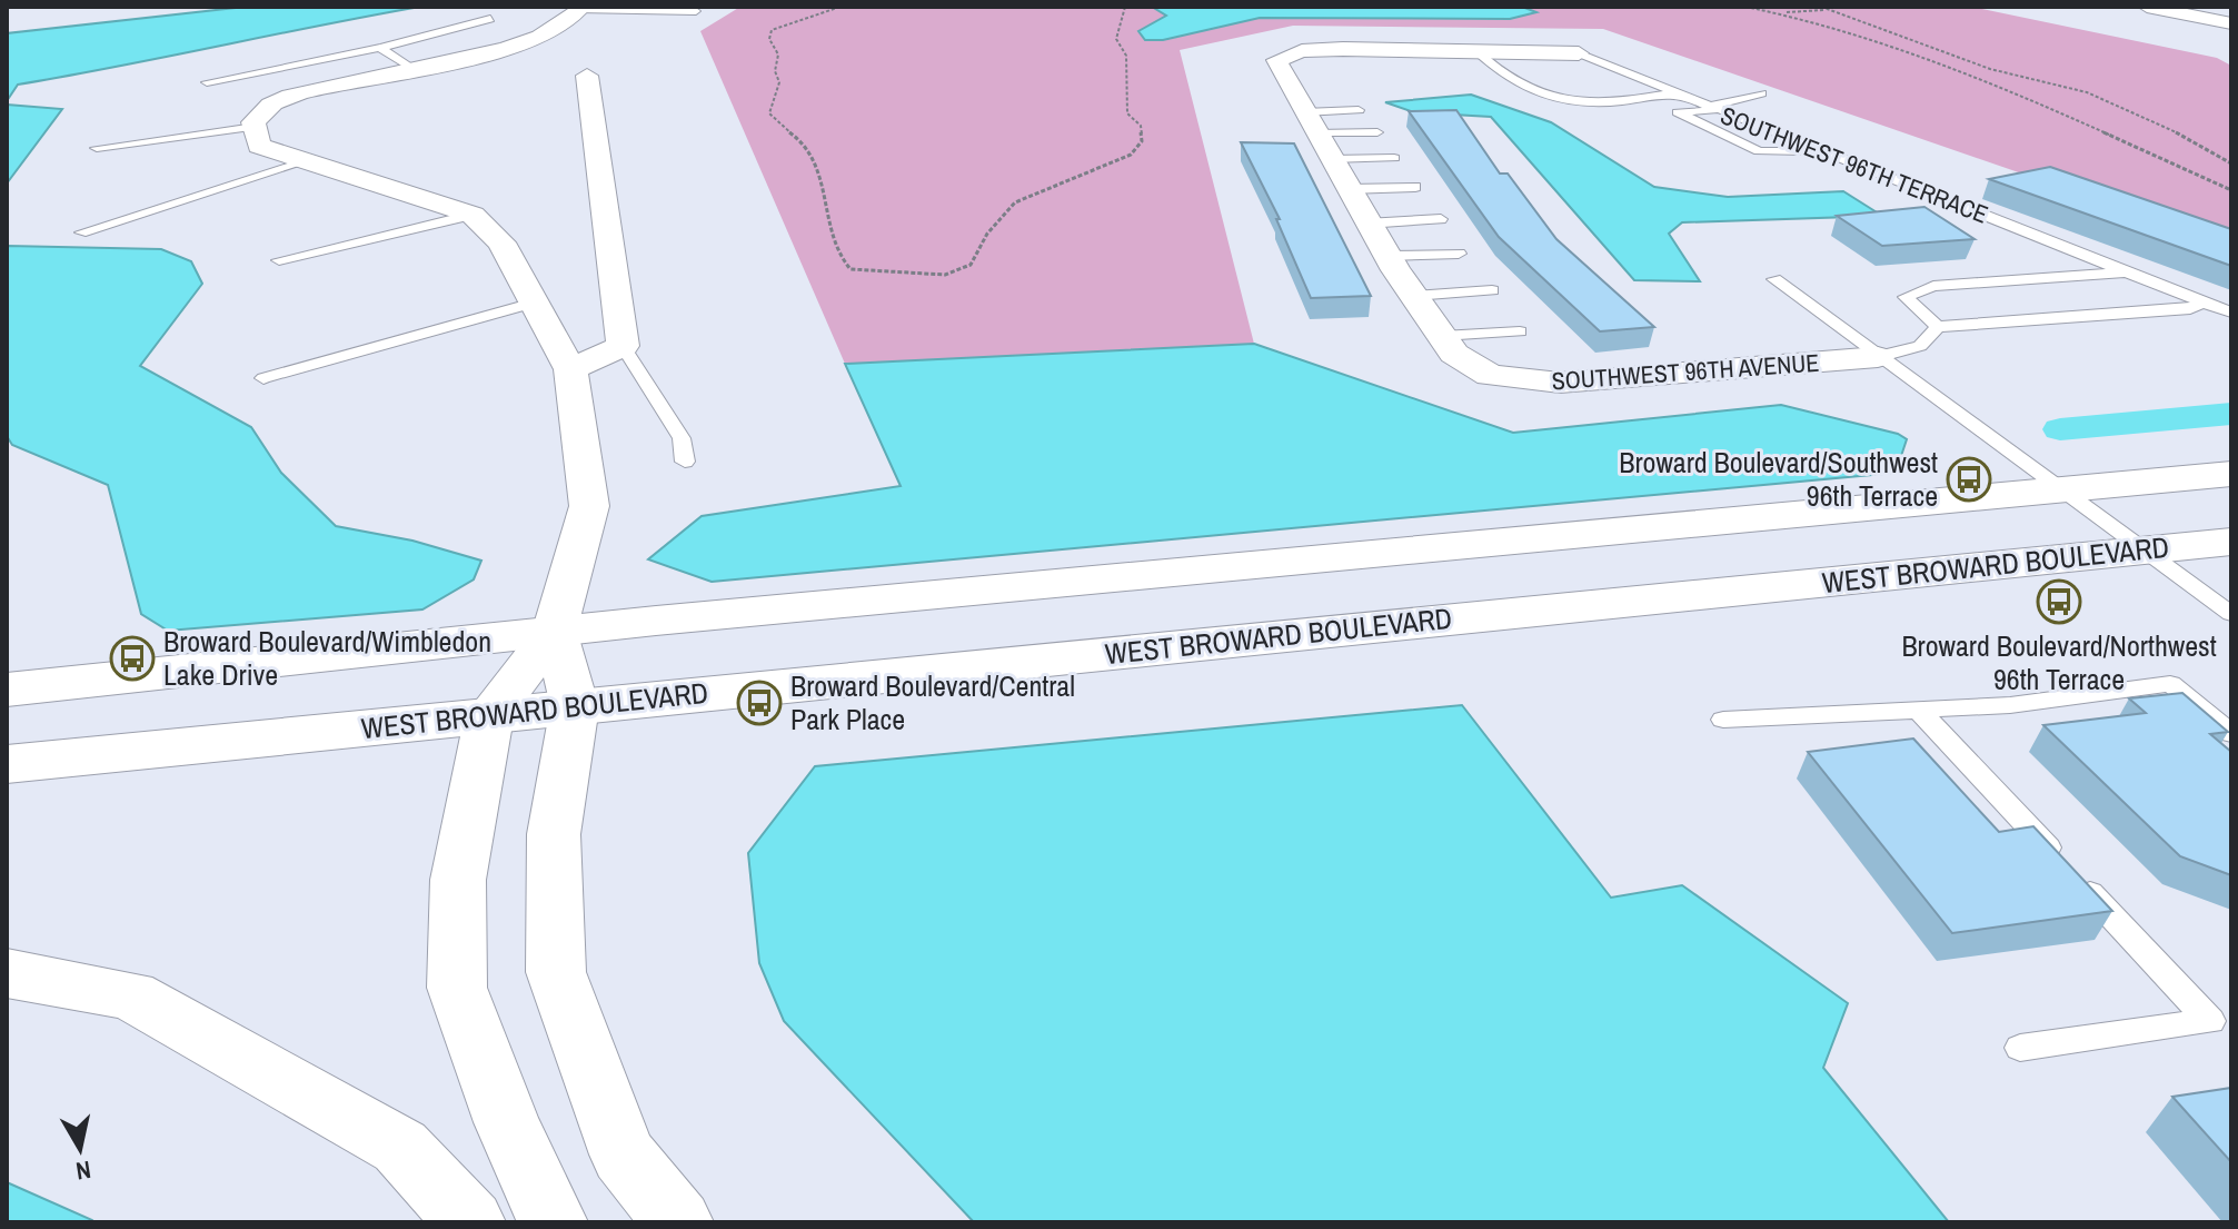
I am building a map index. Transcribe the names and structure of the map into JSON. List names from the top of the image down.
{
  "streets": {
    "main road": ["WEST BROWARD BOULEVARD"],
    "street": ["SOUTHWEST 96TH AVENUE"],
    "lane": ["SOUTHWEST 96TH TERRACE"]
  },
  "crossings": [
    ["SOUTHWEST 96TH TERRACE", "SOUTHWEST 96TH AVENUE"]
  ],
  "places": {
    "bus stop": [
      "Broward Boulevard/Southwest 96th Terrace",
      "Broward Boulevard/Northwest 96th Terrace",
      "Broward Boulevard/Wimbledon Lake Drive",
      "Broward Boulevard/Central Park Place"
    ]
  },
  "north": "bottom"
}
